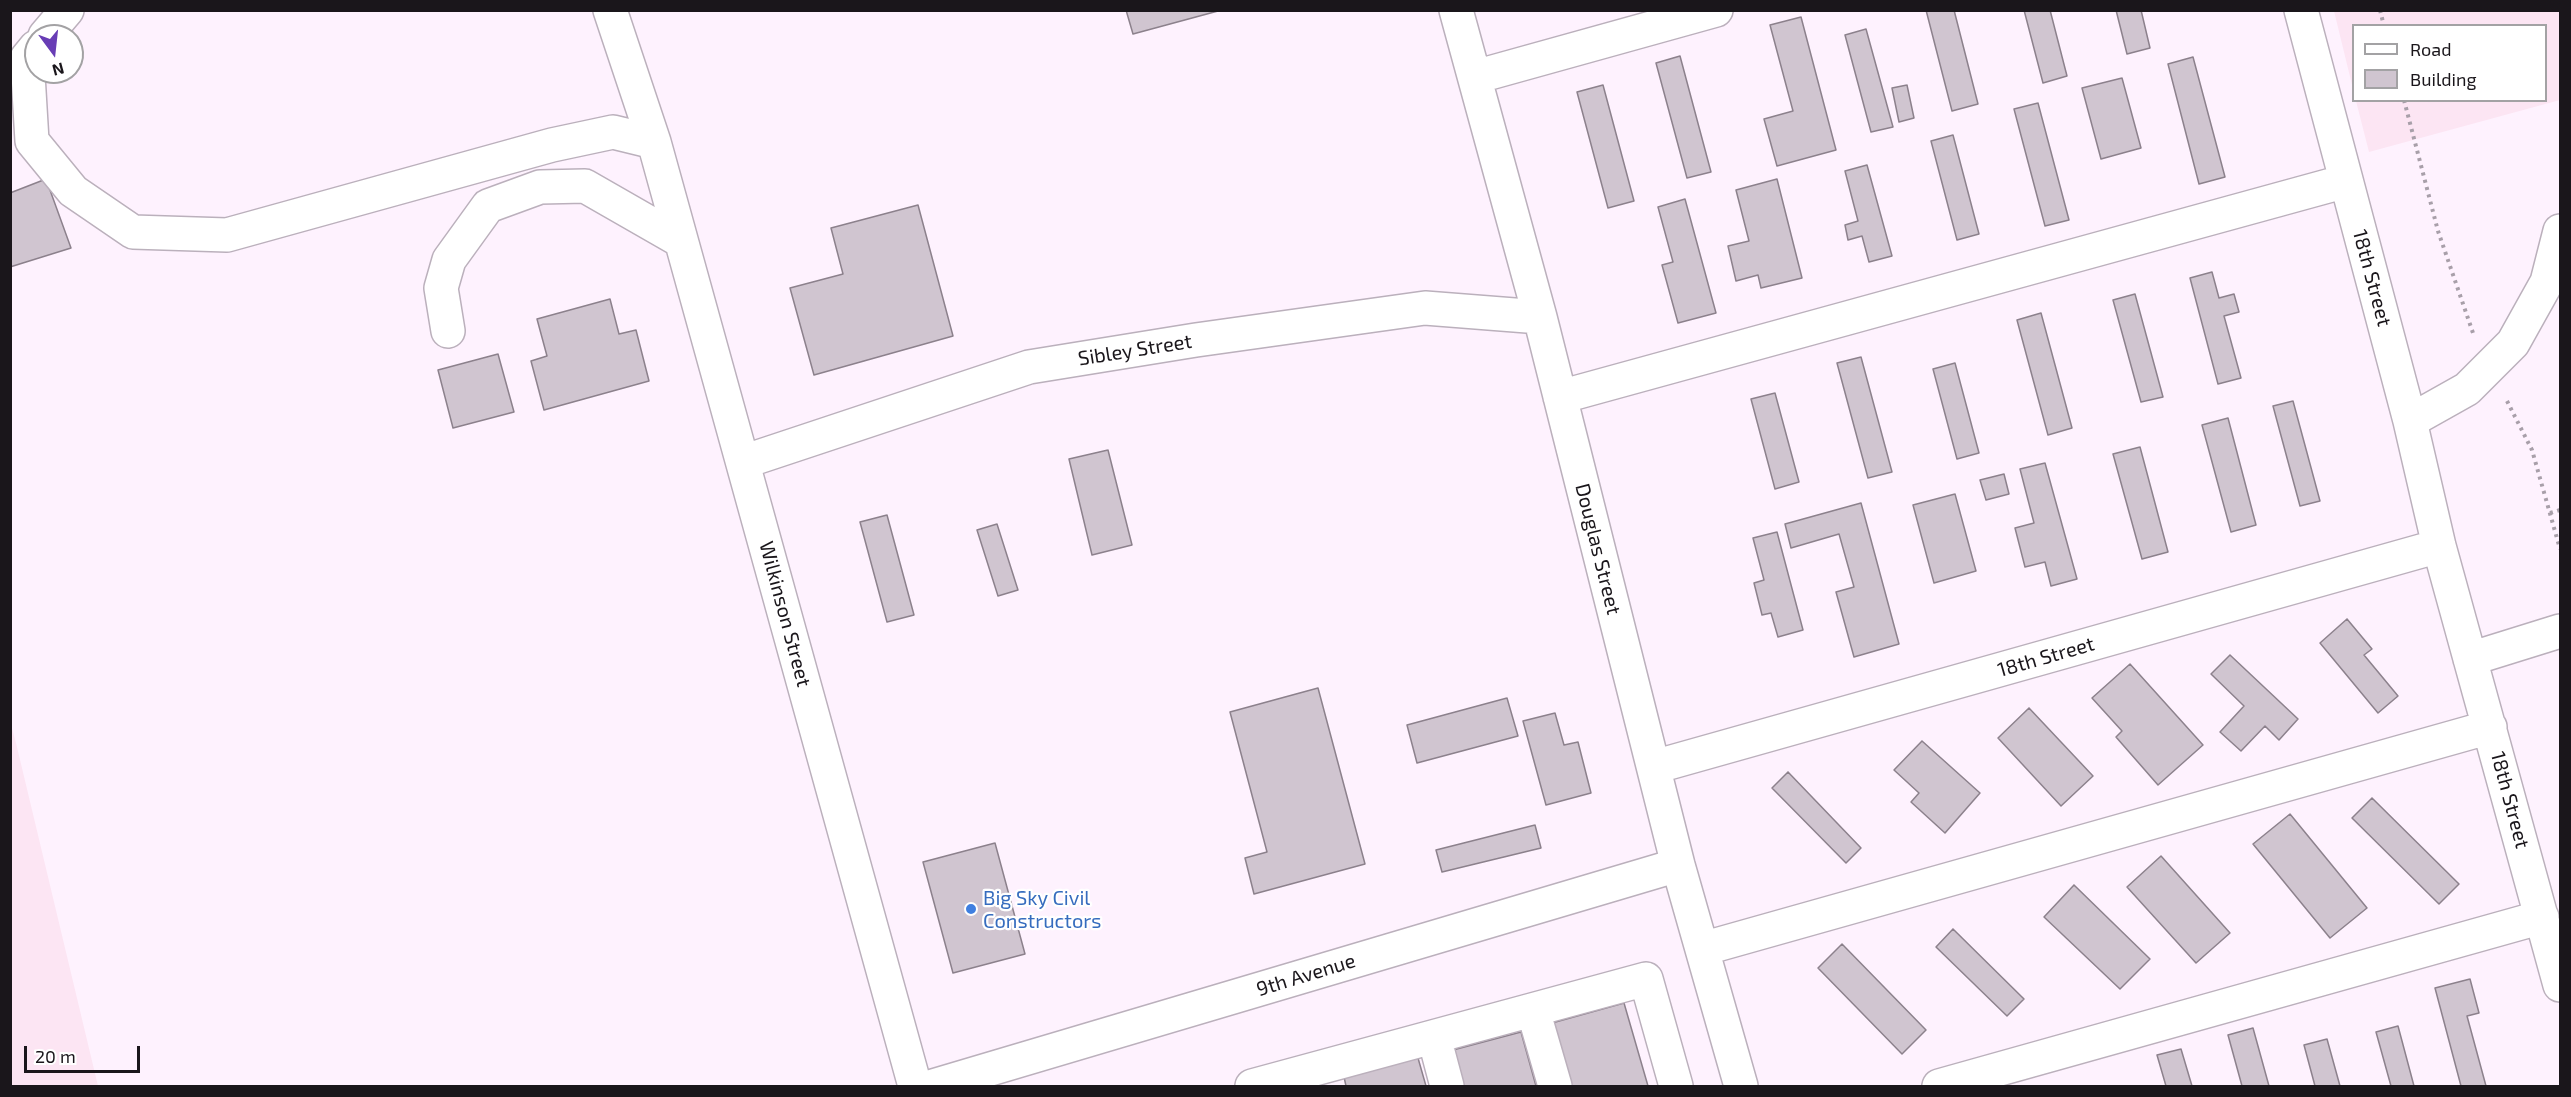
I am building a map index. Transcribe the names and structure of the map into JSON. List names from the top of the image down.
{
  "streets": {
    "street": [
      "18th Street",
      "Sibley Street",
      "Douglas Street",
      "Wilkinson Street",
      "9th Avenue"
    ]
  },
  "crossings": [
    ["18th Street", "Douglas Street"],
    ["Sibley Street", "Douglas Street"],
    ["Sibley Street", "Wilkinson Street"],
    ["Douglas Street", "9th Avenue"]
  ],
  "places": ["Big Sky Civil Constructors"],
  "legend": ["Road", "Building"],
  "scale_bar": "20 m",
  "north": "bottom"
}
